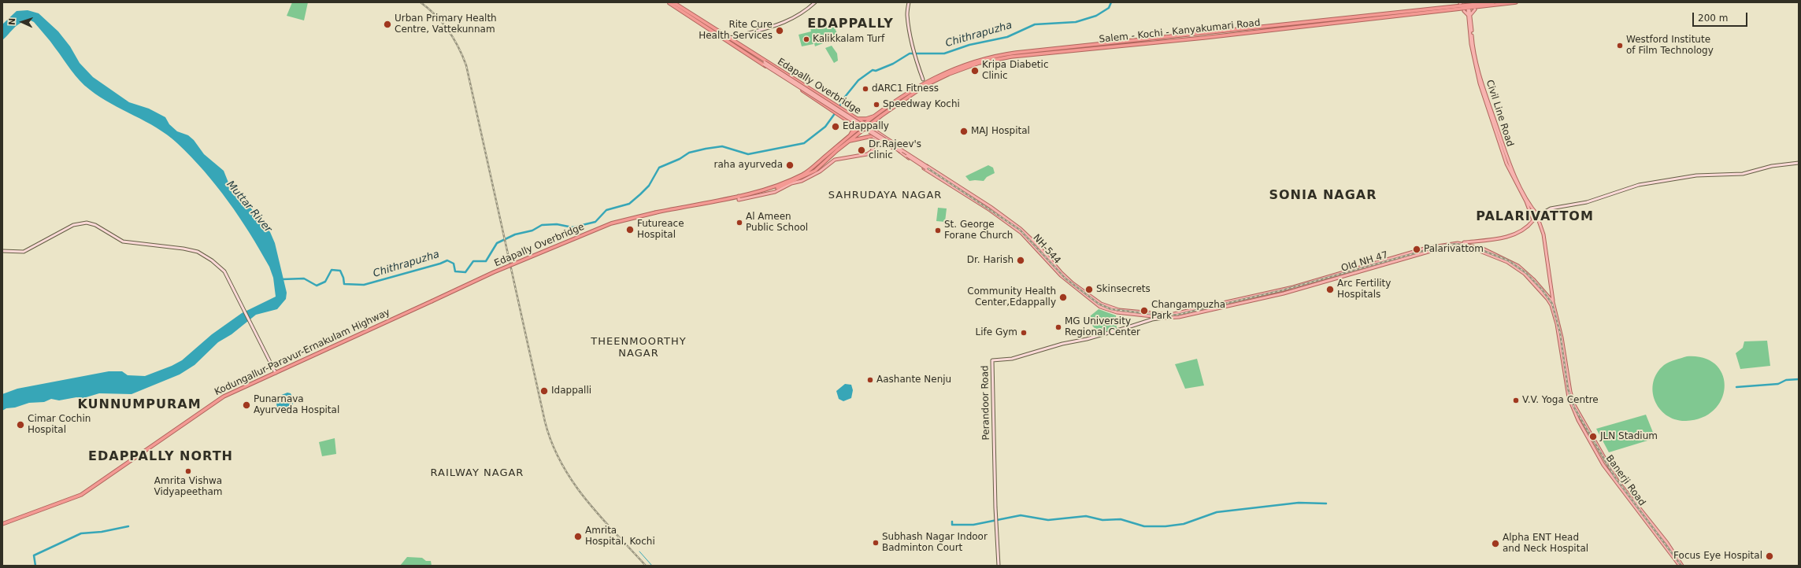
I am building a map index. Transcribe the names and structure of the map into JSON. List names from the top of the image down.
{
  "streets": {
    "highway": ["Salem - Kochi - Kanyakumari Road", "Edapally Overbridge", "Kodungallur-Paravur-Ernakulam Highway"],
    "main road": [
      "Civil Line Road",
      "NH-544",
      "Old NH 47",
      "Perandoor Road",
      "Banerji Road"
    ]
  },
  "crossings": [
    ["Edapally Overbridge", "NH-544"],
    ["Edapally Overbridge", "Kodungallur-Paravur-Ernakulam Highway"],
    ["Civil Line Road", "Old NH 47"],
    ["NH-544", "Old NH 47"],
    ["NH-544", "Perandoor Road"],
    ["Old NH 47", "Perandoor Road"],
    ["Old NH 47", "Banerji Road"]
  ],
  "districts": [
    "EDAPPALLY",
    "SAHRUDAYA NAGAR",
    "SONIA NAGAR",
    "PALARIVATTOM",
    "THEENMOORTHY NAGAR",
    "KUNNUMPURAM",
    "EDAPPALLY NORTH",
    "RAILWAY NAGAR"
  ],
  "water": ["Chithrapuzha", "Muttar River"],
  "places": [
    "Urban Primary Health Centre, Vattekunnam",
    "Rite Cure Health Services",
    "Kalikkalam Turf",
    "Westford Institute of Film Technology",
    "Kripa Diabetic Clinic",
    "dARC1 Fitness",
    "Speedway Kochi",
    "Edappally",
    "MAJ Hospital",
    "Dr.Rajeev's clinic",
    "raha ayurveda",
    "Al Ameen Public School",
    "Futureace Hospital",
    "St. George Forane Church",
    "Palarivattom",
    "Dr. Harish",
    "Skinsecrets",
    "Arc Fertility Hospitals",
    "Community Health Center,Edappally",
    "Changampuzha Park",
    "MG University Regional Center",
    "Life Gym",
    "Aashante Nenju",
    "Idappalli",
    "V.V. Yoga Centre",
    "Punarnava Ayurveda Hospital",
    "Cimar Cochin Hospital",
    "JLN Stadium",
    "Amrita Vishwa Vidyapeetham",
    "Amrita Hospital, Kochi",
    "Subhash Nagar Indoor Badminton Court",
    "Alpha ENT Head and Neck Hospital",
    "Focus Eye Hospital"
  ],
  "scale_bar": "200 m",
  "north": "left"
}
